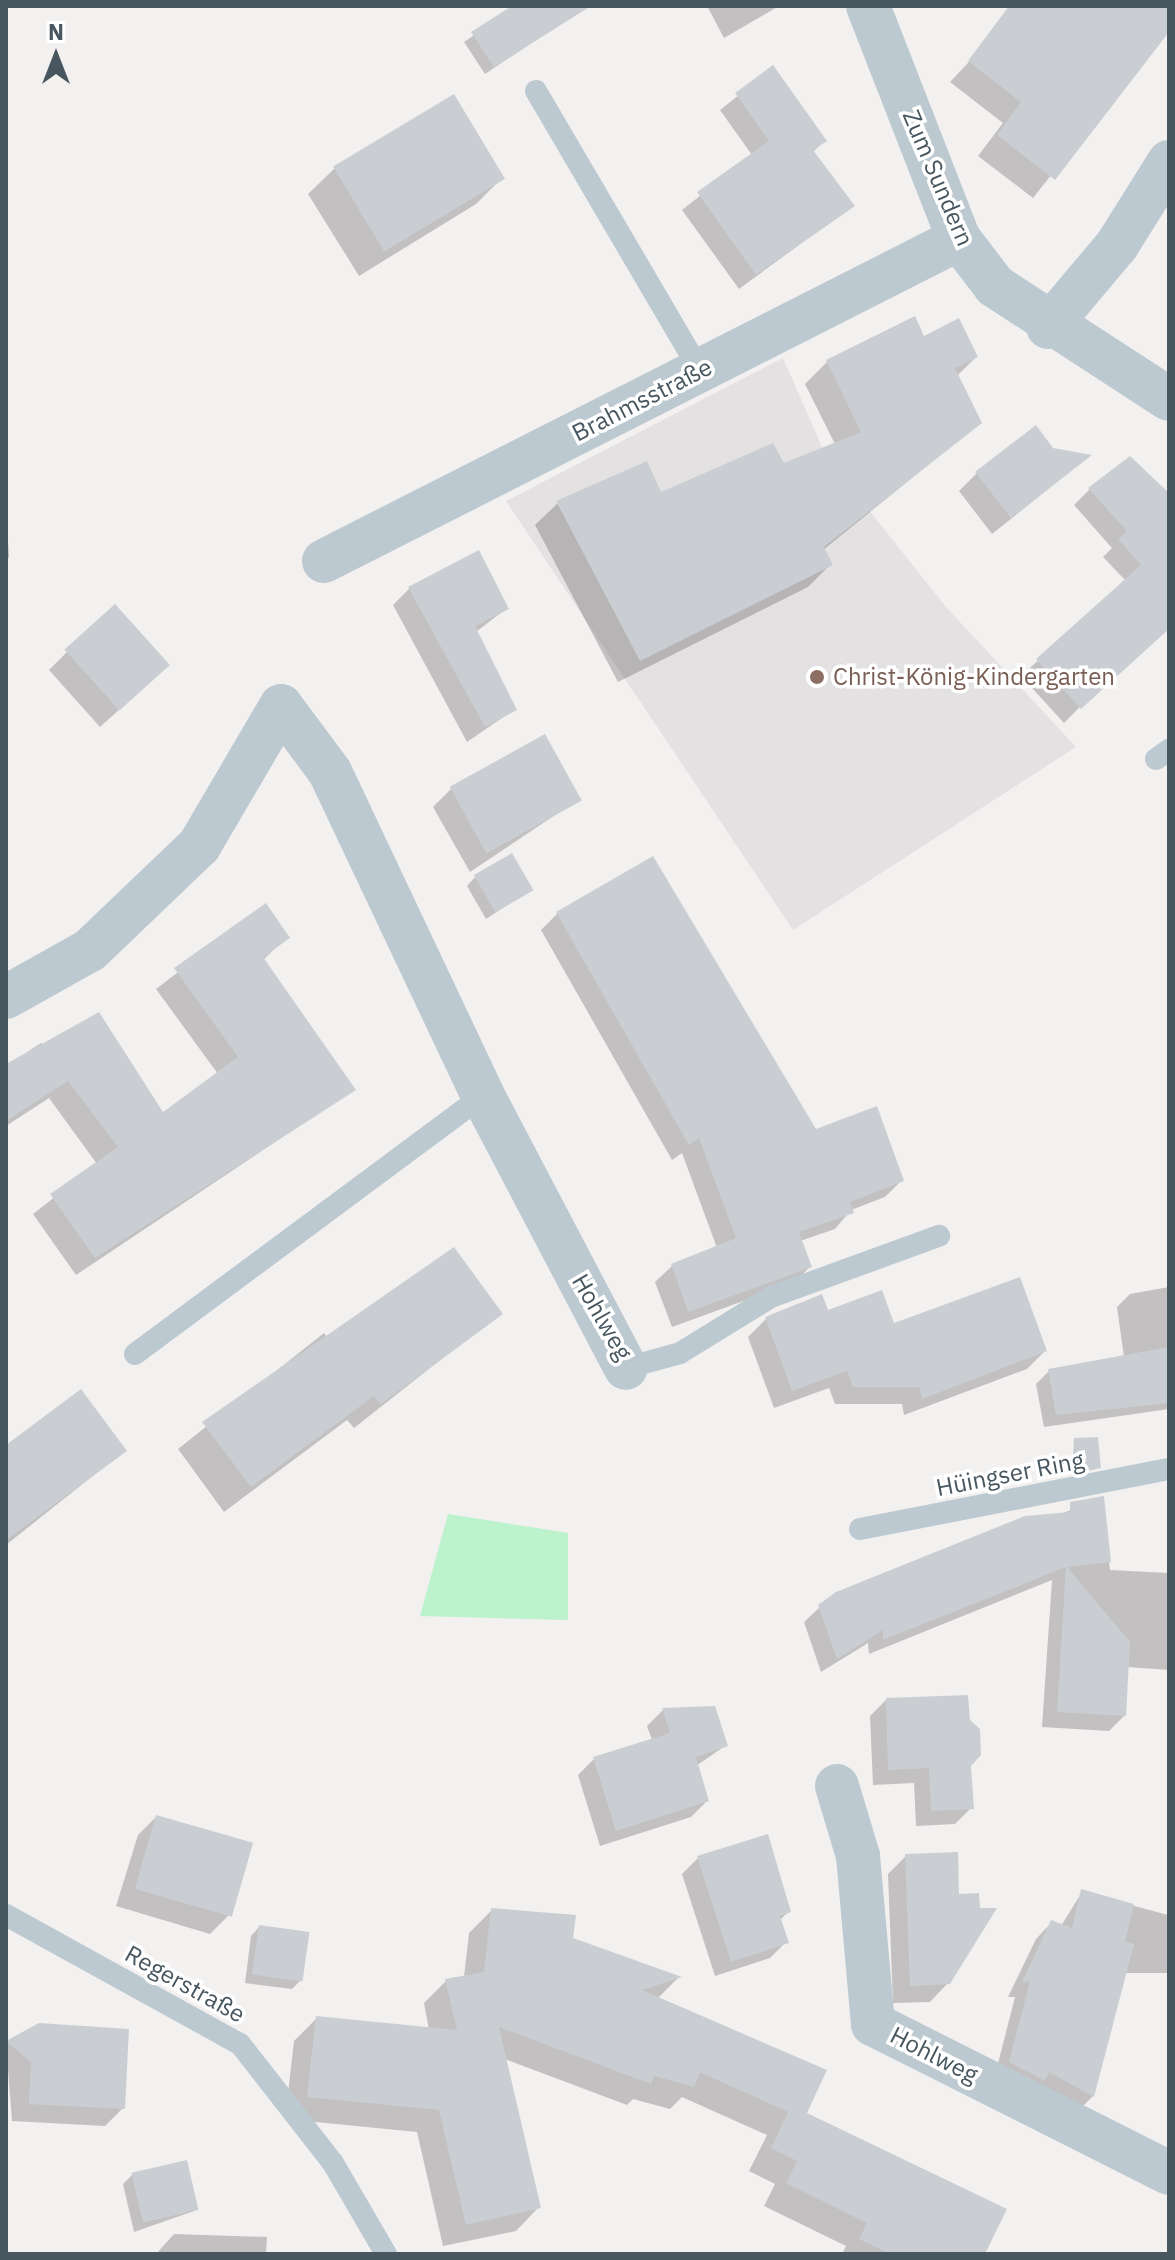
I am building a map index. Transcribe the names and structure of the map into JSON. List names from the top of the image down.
{
  "streets": {
    "street": ["Zum Sundern", "Brahmsstraße", "Hohlweg"],
    "lane": ["Hüingser Ring", "Regerstraße"]
  },
  "crossings": [
    ["Zum Sundern", "Brahmsstraße"]
  ],
  "places": ["Christ-König-Kindergarten"],
  "north": "top"
}
